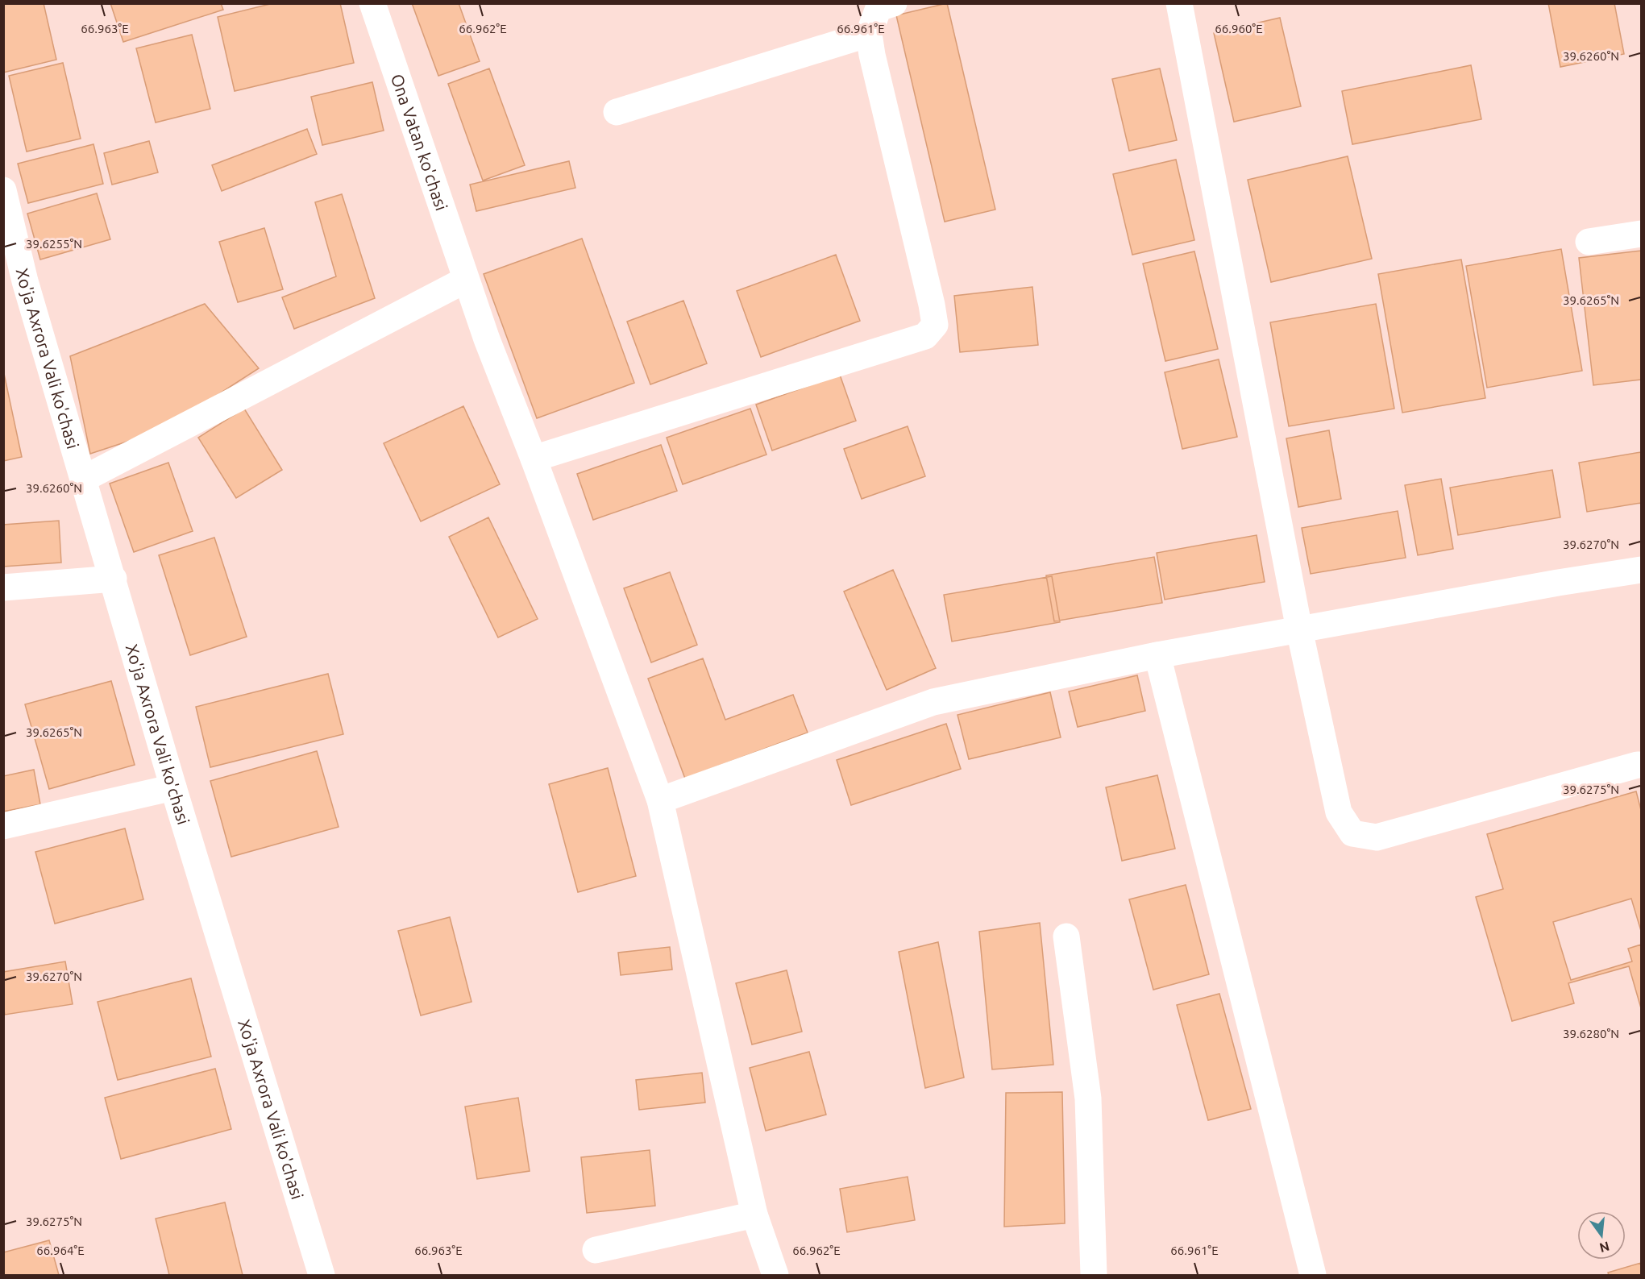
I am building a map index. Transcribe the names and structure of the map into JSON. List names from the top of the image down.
{
  "streets": {
    "street": ["Ona Vatan ko'chasi", "Xo'ja Axrora Vali ko'chasi"]
  },
  "north": "bottom",
  "coordinates": [
    "66.963°E",
    "66.962°E",
    "66.961°E",
    "66.960°E",
    "39.6260°N",
    "39.6255°N",
    "39.6265°N",
    "39.6270°N",
    "39.6275°N",
    "39.6280°N",
    "66.964°E"
  ]
}
